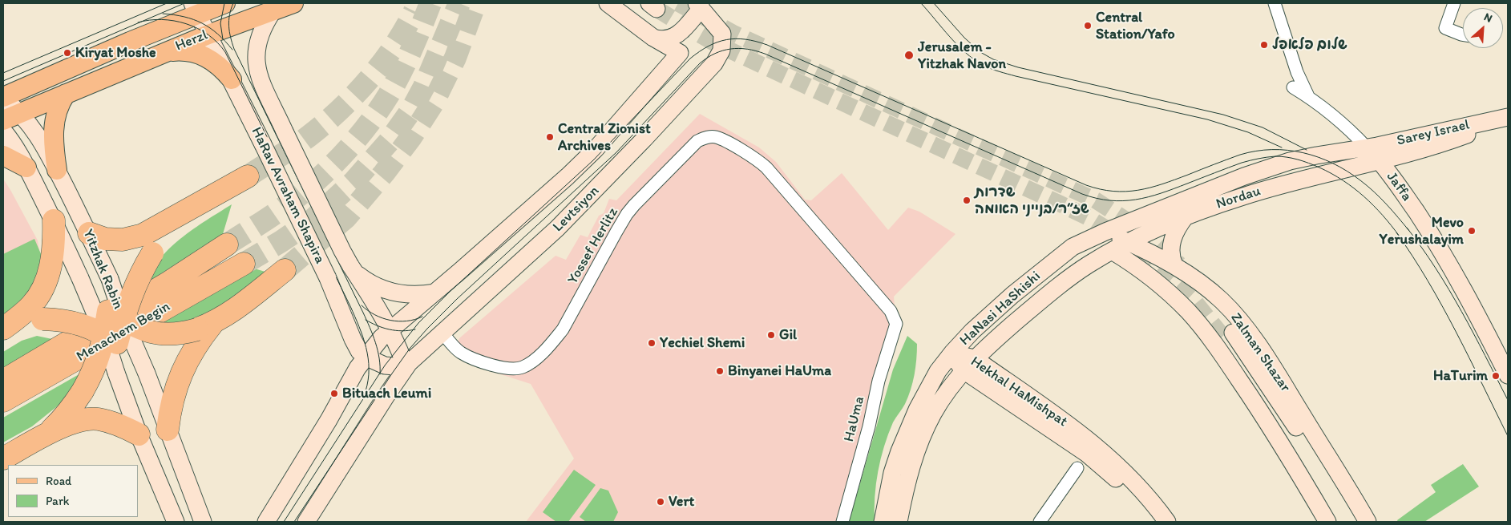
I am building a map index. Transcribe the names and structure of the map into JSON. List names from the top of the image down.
{
  "streets": {
    "highway": ["Menachem Begin"],
    "main road": ["Herzl"],
    "street": [
      "Sarey Israel",
      "Jaffa",
      "HaRav Avraham Shapira",
      "Nordau",
      "Levtsiyon",
      "Yossef Herlitz",
      "Yitzhak Rabin",
      "HaNasi HaShishi",
      "Zalman Shazar",
      "Hekhal HaMishpat",
      "HaUma"
    ]
  },
  "crossings": [
    ["Herzl", "HaRav Avraham Shapira"],
    ["Herzl", "Yitzhak Rabin"],
    ["Sarey Israel", "Jaffa"],
    ["Sarey Israel", "Nordau"],
    ["Jaffa", "Nordau"],
    ["HaRav Avraham Shapira", "Levtsiyon"],
    ["Nordau", "HaNasi HaShishi"],
    ["Nordau", "Zalman Shazar"],
    ["Levtsiyon", "Yossef Herlitz"],
    ["Yossef Herlitz", "HaUma"],
    ["HaNasi HaShishi", "Zalman Shazar"],
    ["HaNasi HaShishi", "Hekhal HaMishpat"]
  ],
  "places": [
    "Central Station/Yafo",
    "שלום פלאפל",
    "Kiryat Moshe",
    "Jerusalem - Yitzhak Navon",
    "Central Zionist Archives",
    "שדרות שז״ר/בנייני האומה",
    "Mevo Yerushalayim",
    "Gil",
    "Yechiel Shemi",
    "Binyanei HaUma",
    "HaTurim",
    "Bituach Leumi",
    "Vert"
  ],
  "legend": ["Road", "Park"],
  "north": "top right"
}
